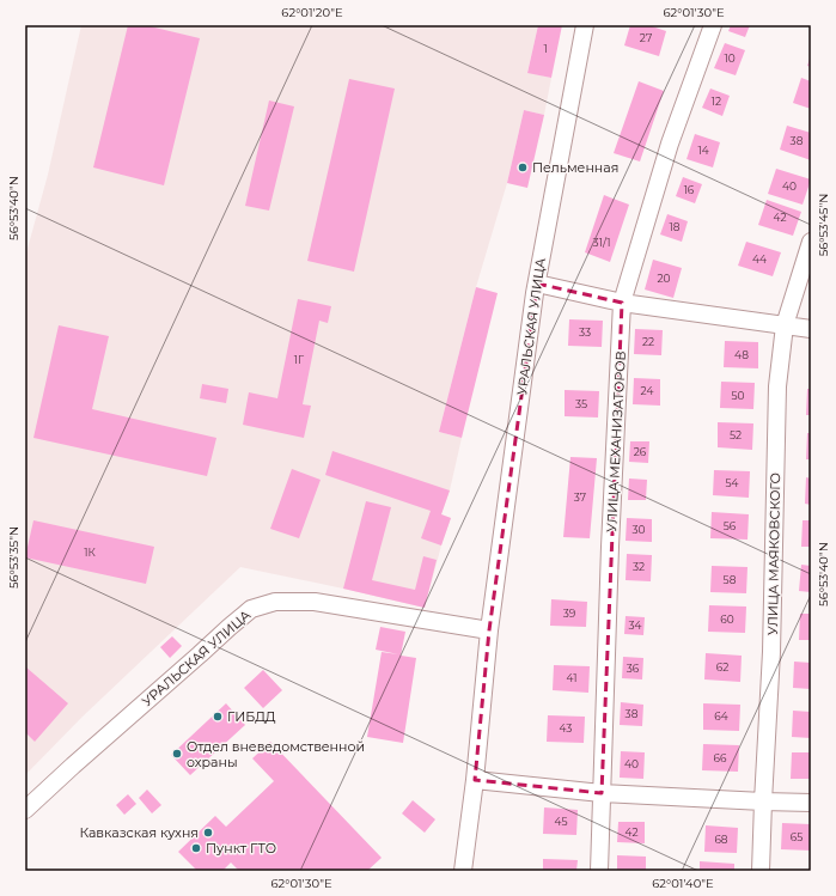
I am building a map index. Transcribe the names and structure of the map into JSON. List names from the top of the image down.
{
  "streets": {
    "street": ["УРАЛЬСКАЯ УЛИЦА", "УЛИЦА МЕХАНИЗАТОРОВ", "УЛИЦА МАЯКОВСКОГО"]
  },
  "places": [
    "Пельменная",
    "ГИБДД",
    "Отдел вневедомственной охраны",
    "Кавказская кухня",
    "Пункт ГТО"
  ],
  "house_numbers": [
    "27",
    "1",
    "10",
    "12",
    "38",
    "14",
    "40",
    "16",
    "42",
    "18",
    "31/1",
    "44",
    "20",
    "33",
    "22",
    "48",
    "1Г",
    "24",
    "50",
    "35",
    "52",
    "26",
    "54",
    "37",
    "56",
    "30",
    "1К",
    "32",
    "58",
    "39",
    "60",
    "34",
    "62",
    "36",
    "41",
    "38",
    "64",
    "43",
    "66",
    "40",
    "45",
    "42",
    "65",
    "68"
  ],
  "coordinates": [
    "62°01'20\"E",
    "62°01'30\"E",
    "56°53'40\"N",
    "56°53'45\"N",
    "56°53'35\"N",
    "62°01'40\"E"
  ]
}
